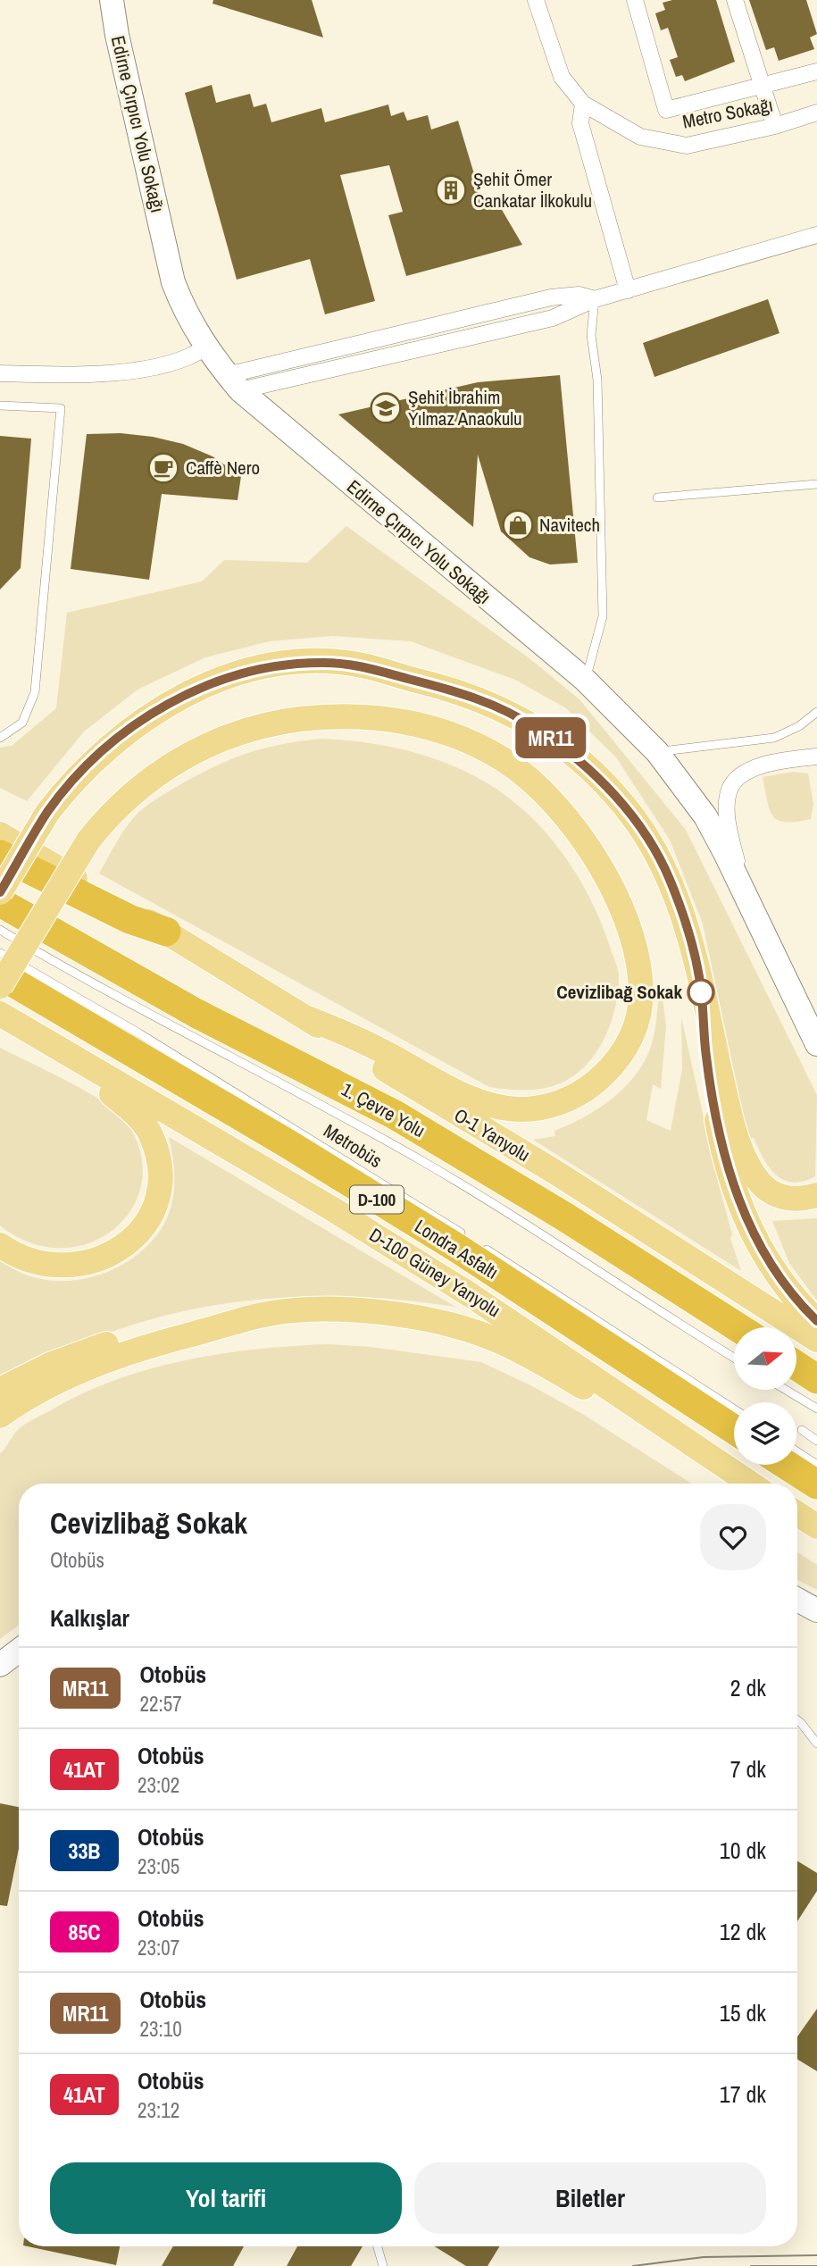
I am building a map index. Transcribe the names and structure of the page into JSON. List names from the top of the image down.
{
  "streets": {
    "highway": ["1. Çevre Yolu", "D-100", "Londra Asfaltı"],
    "main road": ["Edirne Çırpıcı Yolu Sokağı", "O-1 Yanyolu", "D-100 Güney Yanyolu"],
    "street": ["Metro Sokağı"],
    "lane": ["Metrobüs"]
  },
  "places": {
    "building": ["Şehit Ömer Cankatar İlkokulu"],
    "school or university": ["Şehit İbrahim Yılmaz Anaokulu"],
    "cafe": ["Caffè Nero"],
    "shop": ["Navitech"],
    "other": ["Cevizlibağ Sokak"]
  },
  "lines": ["bus line MR11"],
  "north": "right",
  "page": {
    "on_map": "MR11",
    "heading": [
      ["Cevizlibağ Sokak", "Otobüs"],
      "Kalkışlar"
    ],
    "list": [
      {
        "mark": "MR11",
        "name": "Otobüs",
        "note": "22:57",
        "value": "2 dk"
      },
      {
        "mark": "41AT",
        "name": "Otobüs",
        "note": "23:02",
        "value": "7 dk"
      },
      {
        "mark": "33B",
        "name": "Otobüs",
        "note": "23:05",
        "value": "10 dk"
      },
      {
        "mark": "85C",
        "name": "Otobüs",
        "note": "23:07",
        "value": "12 dk"
      },
      {
        "mark": "MR11",
        "name": "Otobüs",
        "note": "23:10",
        "value": "15 dk"
      },
      {
        "mark": "41AT",
        "name": "Otobüs",
        "note": "23:12",
        "value": "17 dk"
      }
    ],
    "buttons": ["Yol tarifi", "Biletler"]
  }
}
